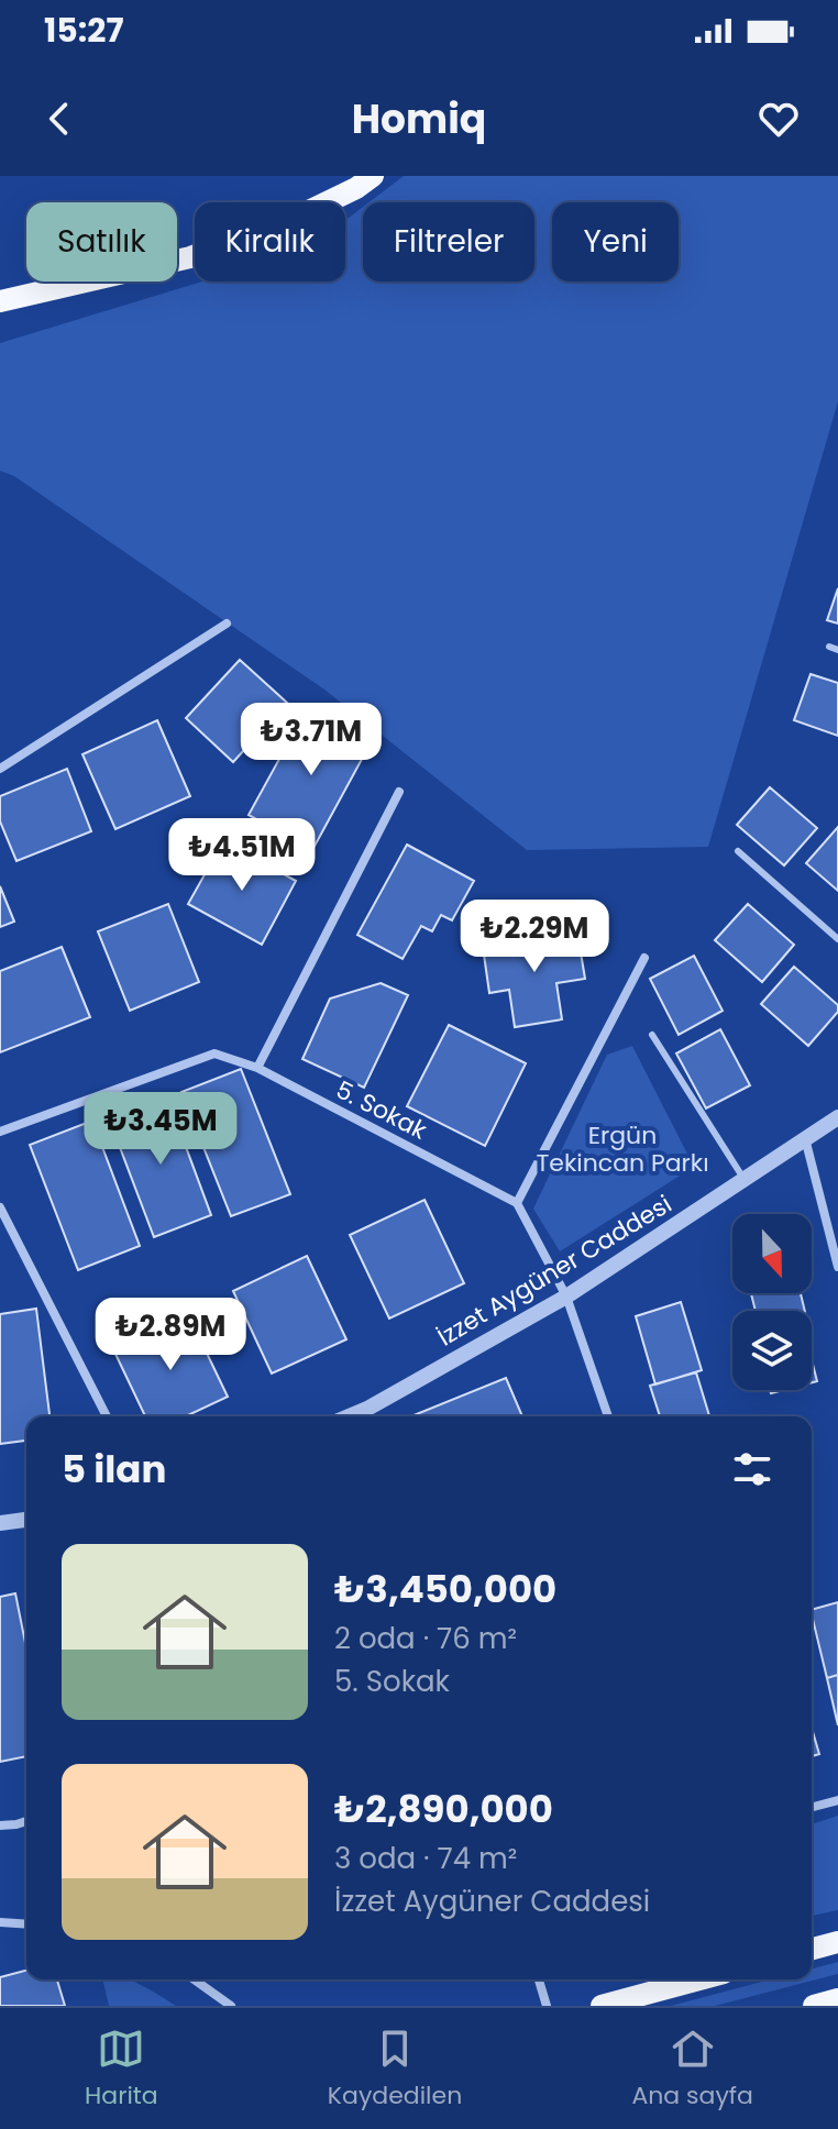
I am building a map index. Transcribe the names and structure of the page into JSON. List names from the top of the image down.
{
  "streets": {
    "street": ["5. Sokak", "İzzet Aygüner Caddesi"]
  },
  "parks": ["Ergün Tekincan Parkı"],
  "north": "bottom",
  "page": {
    "status": "15:27",
    "header": "Homiq",
    "chip": [
      "Satılık",
      "Kiralık",
      "Filtreler",
      "Yeni"
    ],
    "price": [
      "₺3.71M",
      "₺4.51M",
      "₺2.29M",
      "₺3.45M",
      "₺2.89M"
    ],
    "heading": "5 ilan",
    "list": [
      {
        "name": "₺3,450,000",
        "note": "2 oda · 76 m² · 5. Sokak"
      },
      {
        "name": "₺2,890,000",
        "note": "3 oda · 74 m² · İzzet Aygüner Caddesi"
      }
    ],
    "tabs": ["Harita", "Kaydedilen", "Ana sayfa"]
  }
}
